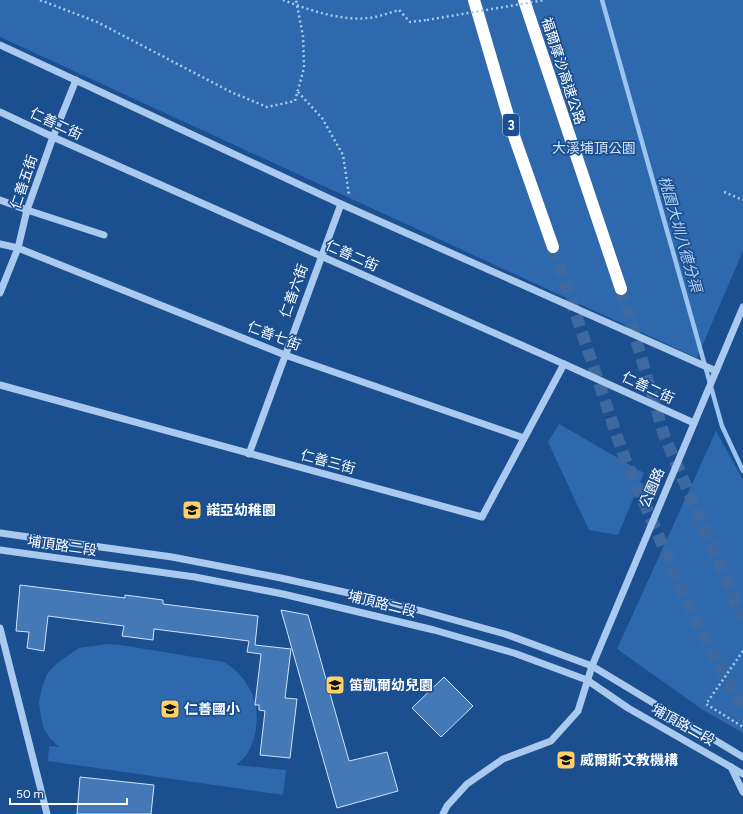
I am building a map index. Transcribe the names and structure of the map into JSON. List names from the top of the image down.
{
  "streets": {
    "highway": ["福爾摩沙高速公路", "3"],
    "street": [
      "仁善二街",
      "仁善五街",
      "仁善六街",
      "仁善七街",
      "仁善三街",
      "公園路",
      "埔頂路二段"
    ]
  },
  "crossings": [
    ["仁善二街", "仁善五街"],
    ["仁善二街", "仁善六街"],
    ["仁善二街", "仁善三街"],
    ["仁善二街", "公園路"],
    ["仁善五街", "仁善七街"],
    ["仁善六街", "仁善七街"],
    ["仁善六街", "仁善三街"],
    ["仁善七街", "仁善三街"],
    ["公園路", "埔頂路二段"]
  ],
  "water": ["桃園大圳八德分渠"],
  "parks": ["大溪埔頂公園"],
  "places": {
    "school or university": [
      "諾亞幼稚園",
      "笛凱爾幼兒園",
      "仁善國小",
      "威爾斯文教機構"
    ]
  },
  "scale_bar": "50 m"
}
